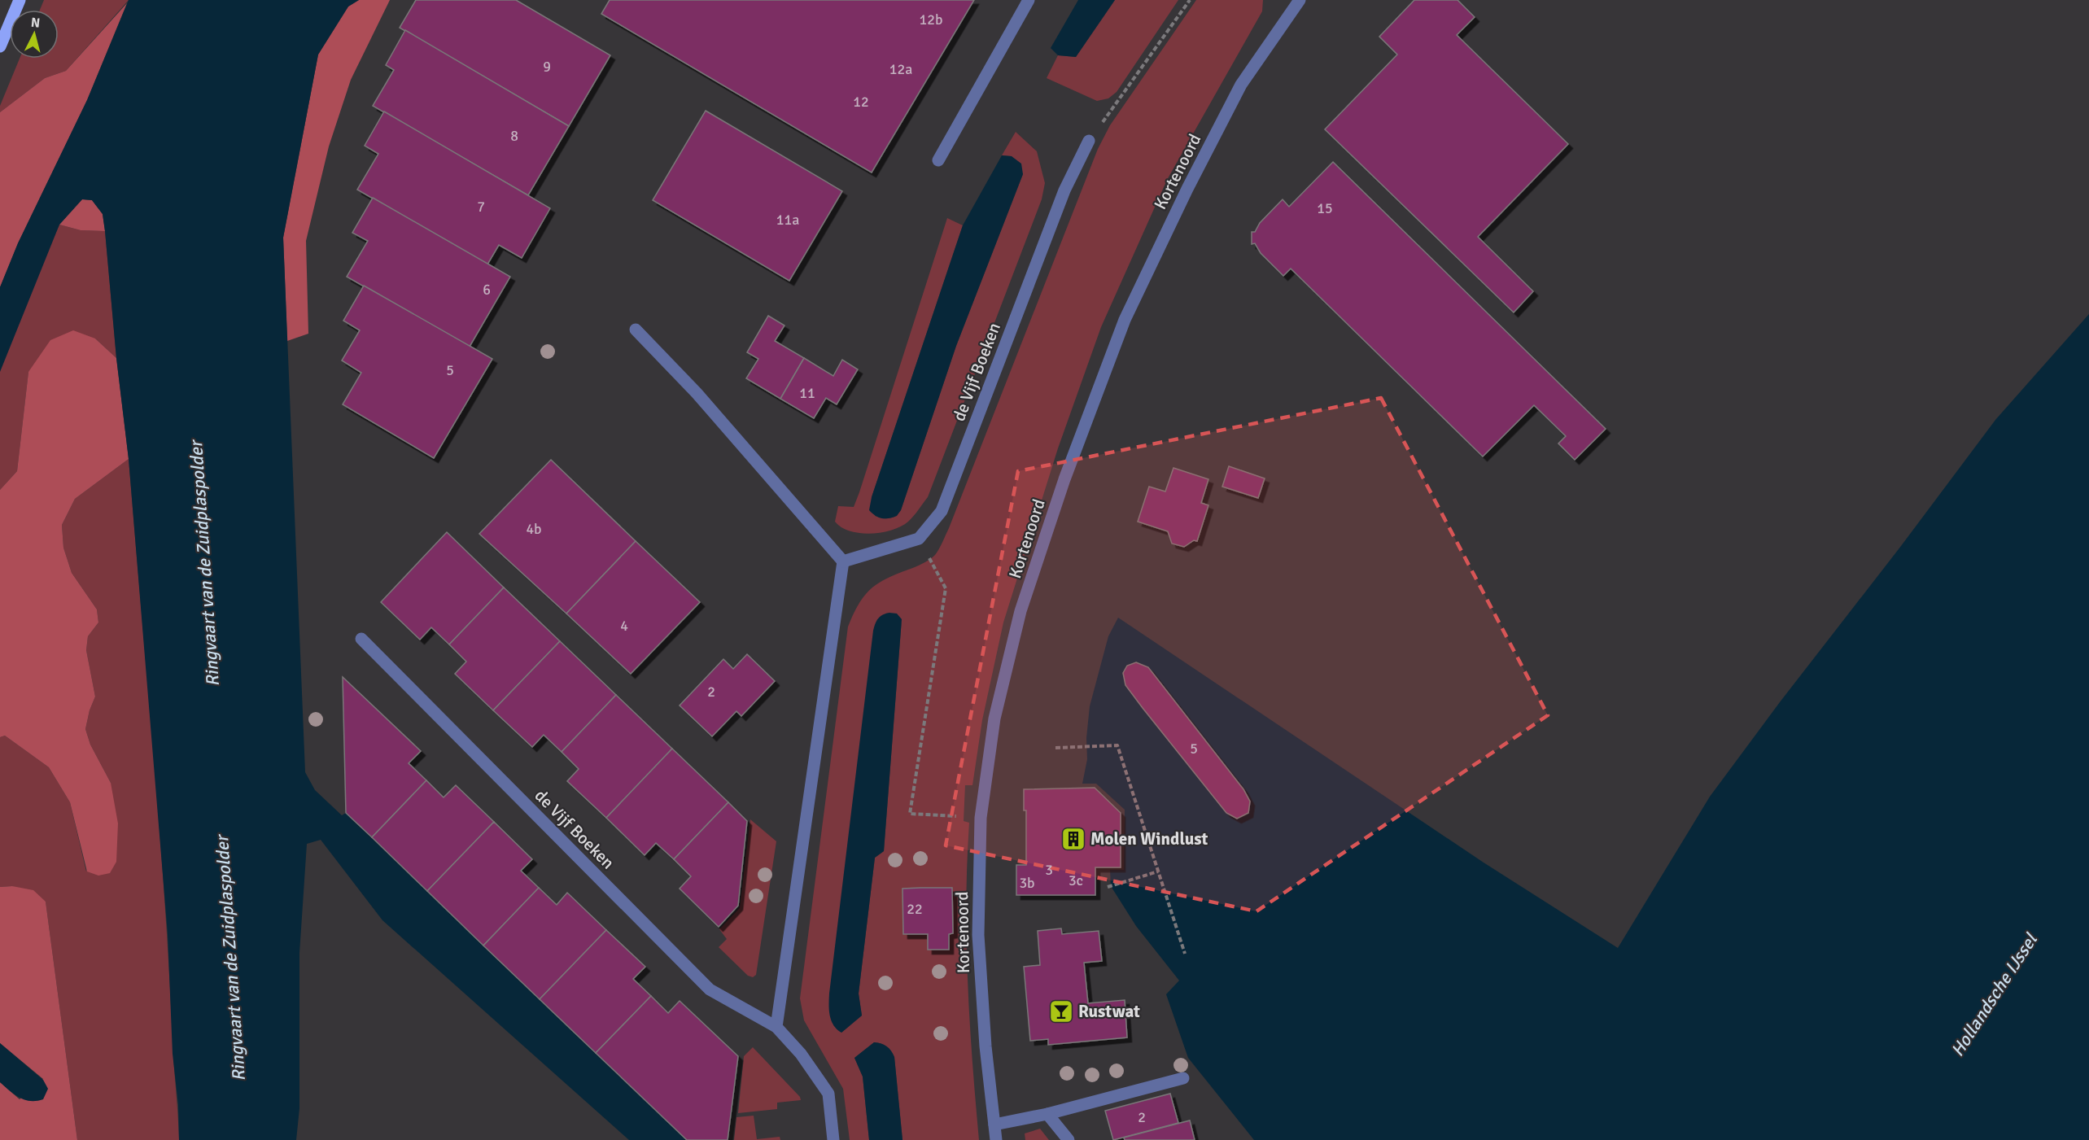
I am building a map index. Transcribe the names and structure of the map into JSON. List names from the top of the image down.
{
  "streets": {
    "street": ["Kortenoord", "de Vijf Boeken"]
  },
  "water": ["Ringvaart van de Zuidplaspolder", "Hollandsche IJssel"],
  "places": {
    "building": ["Molen Windlust"],
    "bar": ["Rustwat"]
  },
  "house_numbers": [
    "12b",
    "9",
    "12a",
    "12",
    "8",
    "7",
    "15",
    "11a",
    "6",
    "5",
    "11",
    "4b",
    "4",
    "2",
    "5",
    "3",
    "3c",
    "3b",
    "22",
    "2"
  ],
  "north": "top"
}
